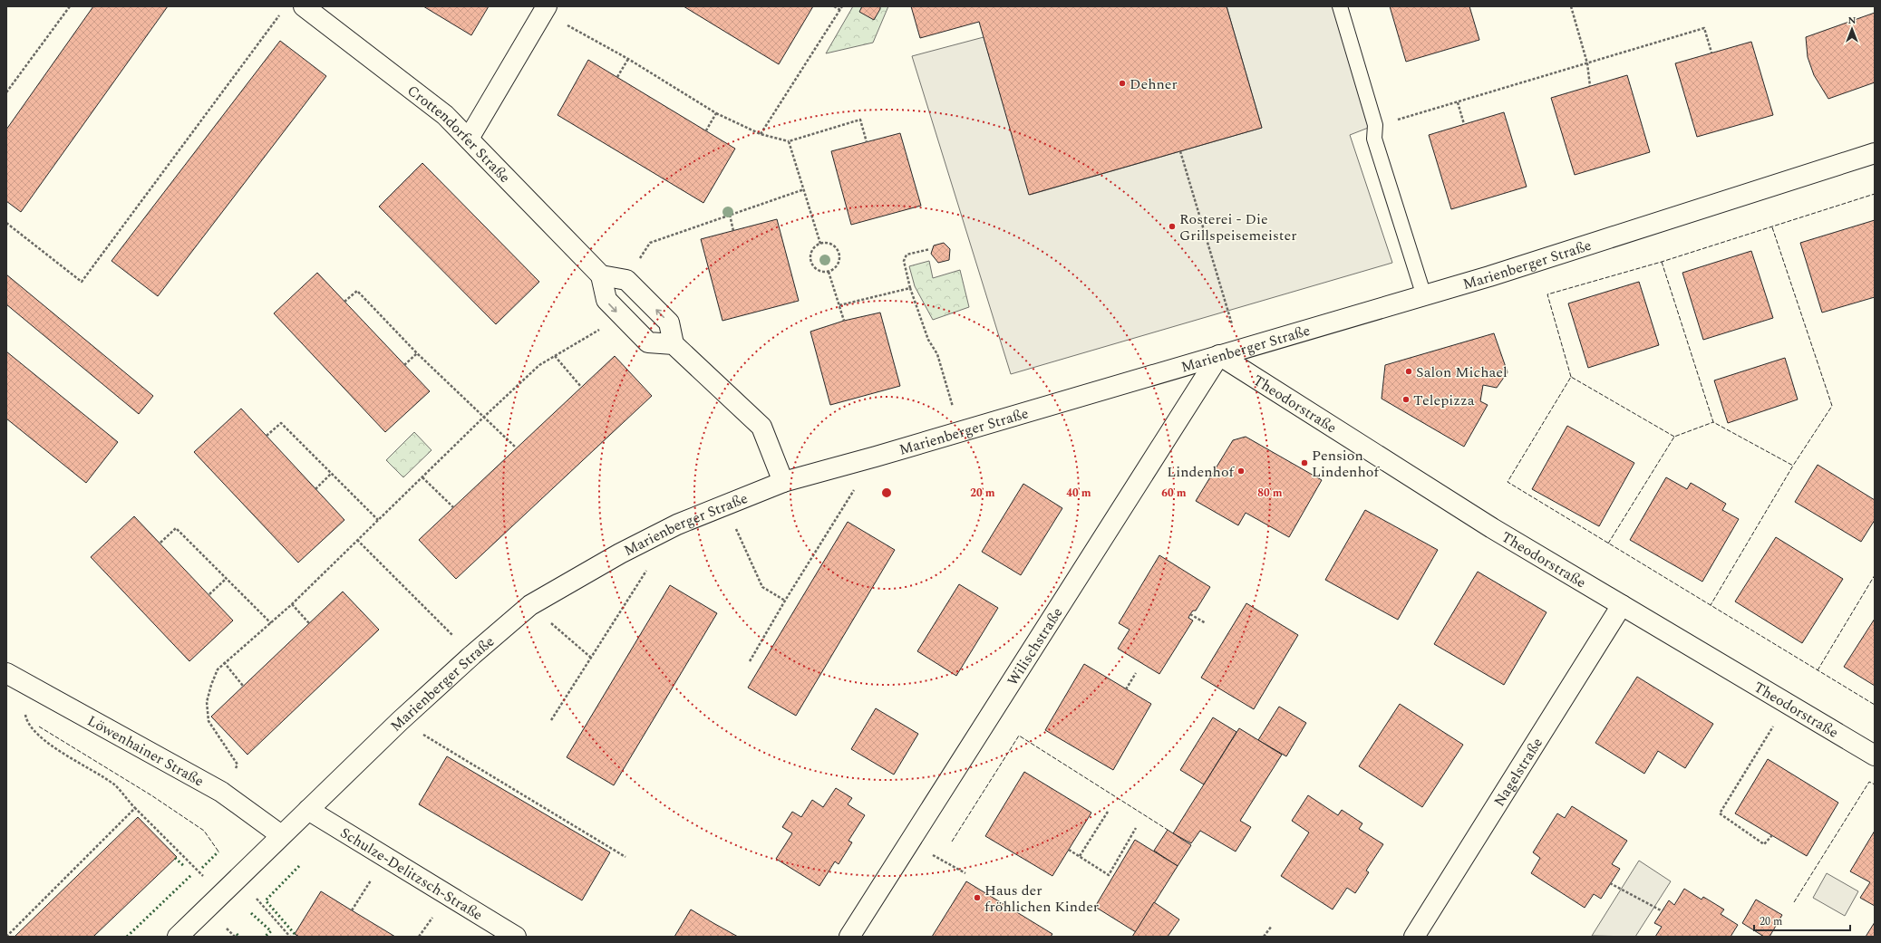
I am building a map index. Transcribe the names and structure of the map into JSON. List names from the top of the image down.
{
  "streets": {
    "street": [
      "Crottendorfer Straße",
      "Marienberger Straße",
      "Theodorstraße",
      "Wilischstraße",
      "Löwenhainer Straße",
      "Nagelstraße",
      "Schulze-Delitzsch-Straße"
    ]
  },
  "crossings": [
    ["Marienberger Straße", "Theodorstraße"],
    ["Marienberger Straße", "Wilischstraße"],
    ["Marienberger Straße", "Löwenhainer Straße"],
    ["Marienberger Straße", "Schulze-Delitzsch-Straße"],
    ["Theodorstraße", "Wilischstraße"],
    ["Theodorstraße", "Nagelstraße"]
  ],
  "places": [
    "Dehner",
    "Rosterei - Die Grillspeisemeister",
    "Salon Michael",
    "Telepizza",
    "Pension Lindenhof",
    "Lindenhof",
    "Haus der fröhlichen Kinder"
  ],
  "scale_bar": "20 m",
  "north": "top",
  "rings": [
    "20 m",
    "40 m",
    "60 m",
    "80 m"
  ]
}
